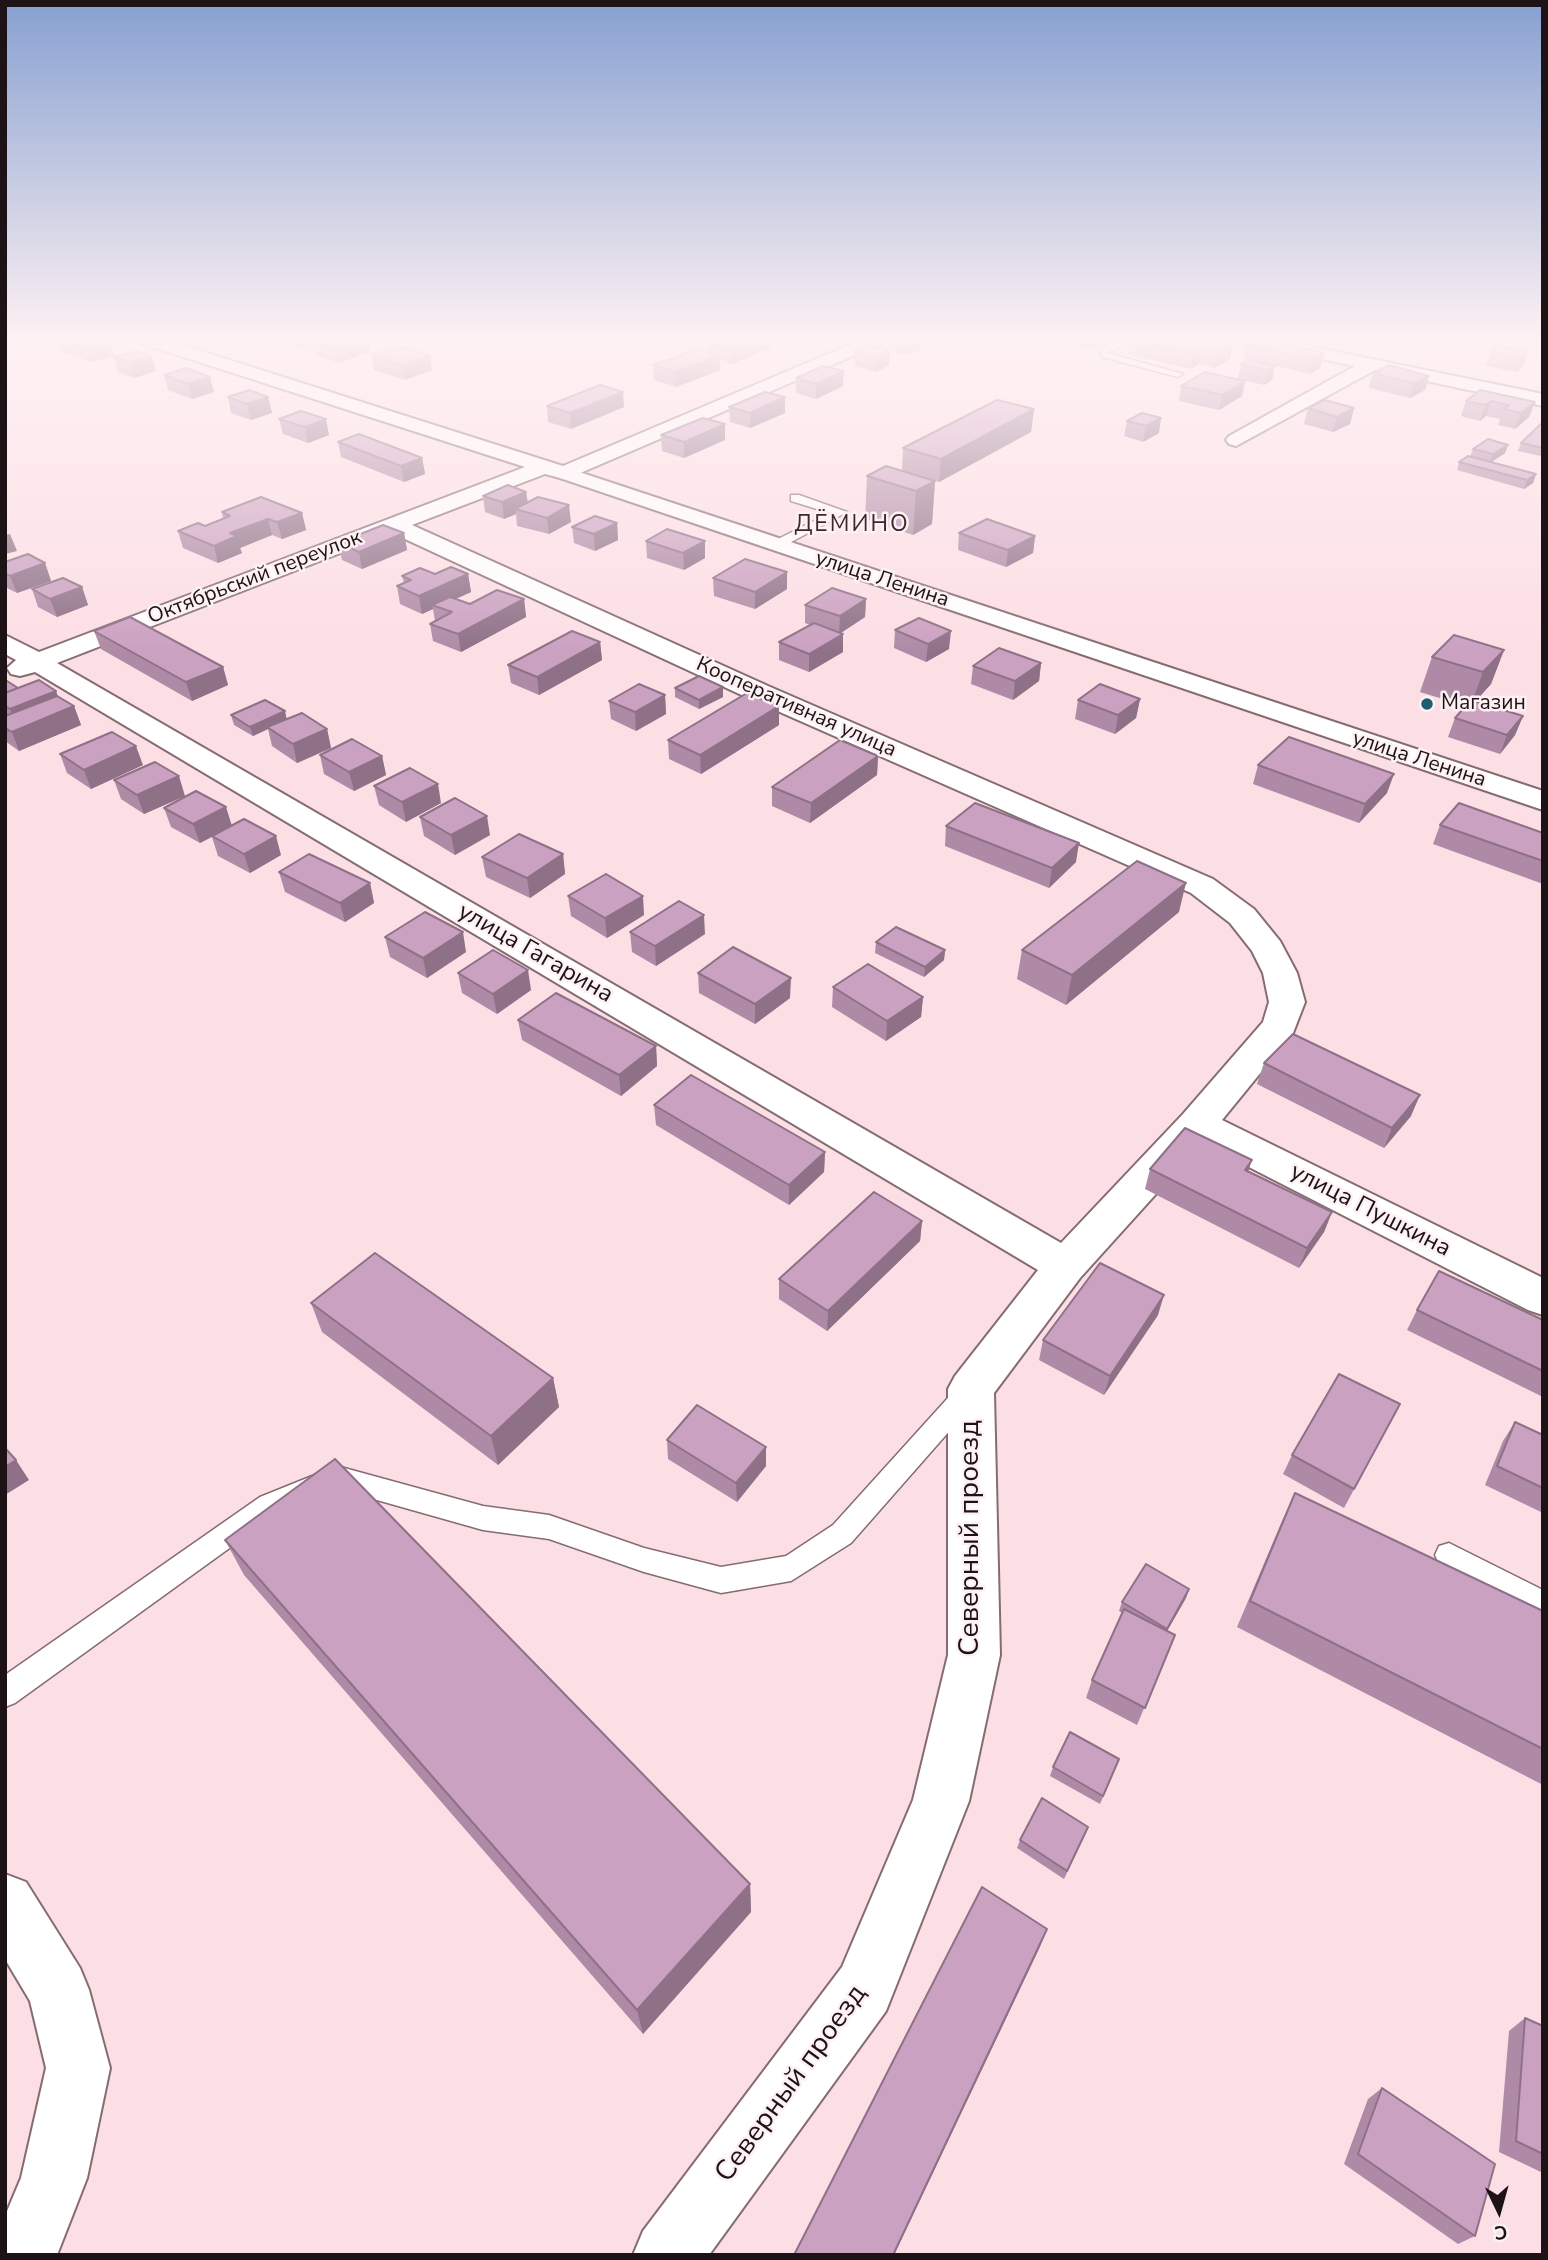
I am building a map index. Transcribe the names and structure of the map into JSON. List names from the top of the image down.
{
  "streets": {
    "street": [
      "Октябрьский переулок",
      "улица Ленина",
      "Кооперативная улица",
      "улица Гагарина",
      "улица Пушкина",
      "Северный проезд"
    ]
  },
  "crossings": [
    ["Октябрьский переулок", "улица Ленина"],
    ["Октябрьский переулок", "Кооперативная улица"],
    ["Октябрьский переулок", "улица Гагарина"],
    ["Кооперативная улица", "Северный проезд"],
    ["улица Гагарина", "Северный проезд"],
    ["улица Пушкина", "Северный проезд"]
  ],
  "districts": ["ДЁМИНО"],
  "places": ["Магазин"],
  "north": "bottom"
}
